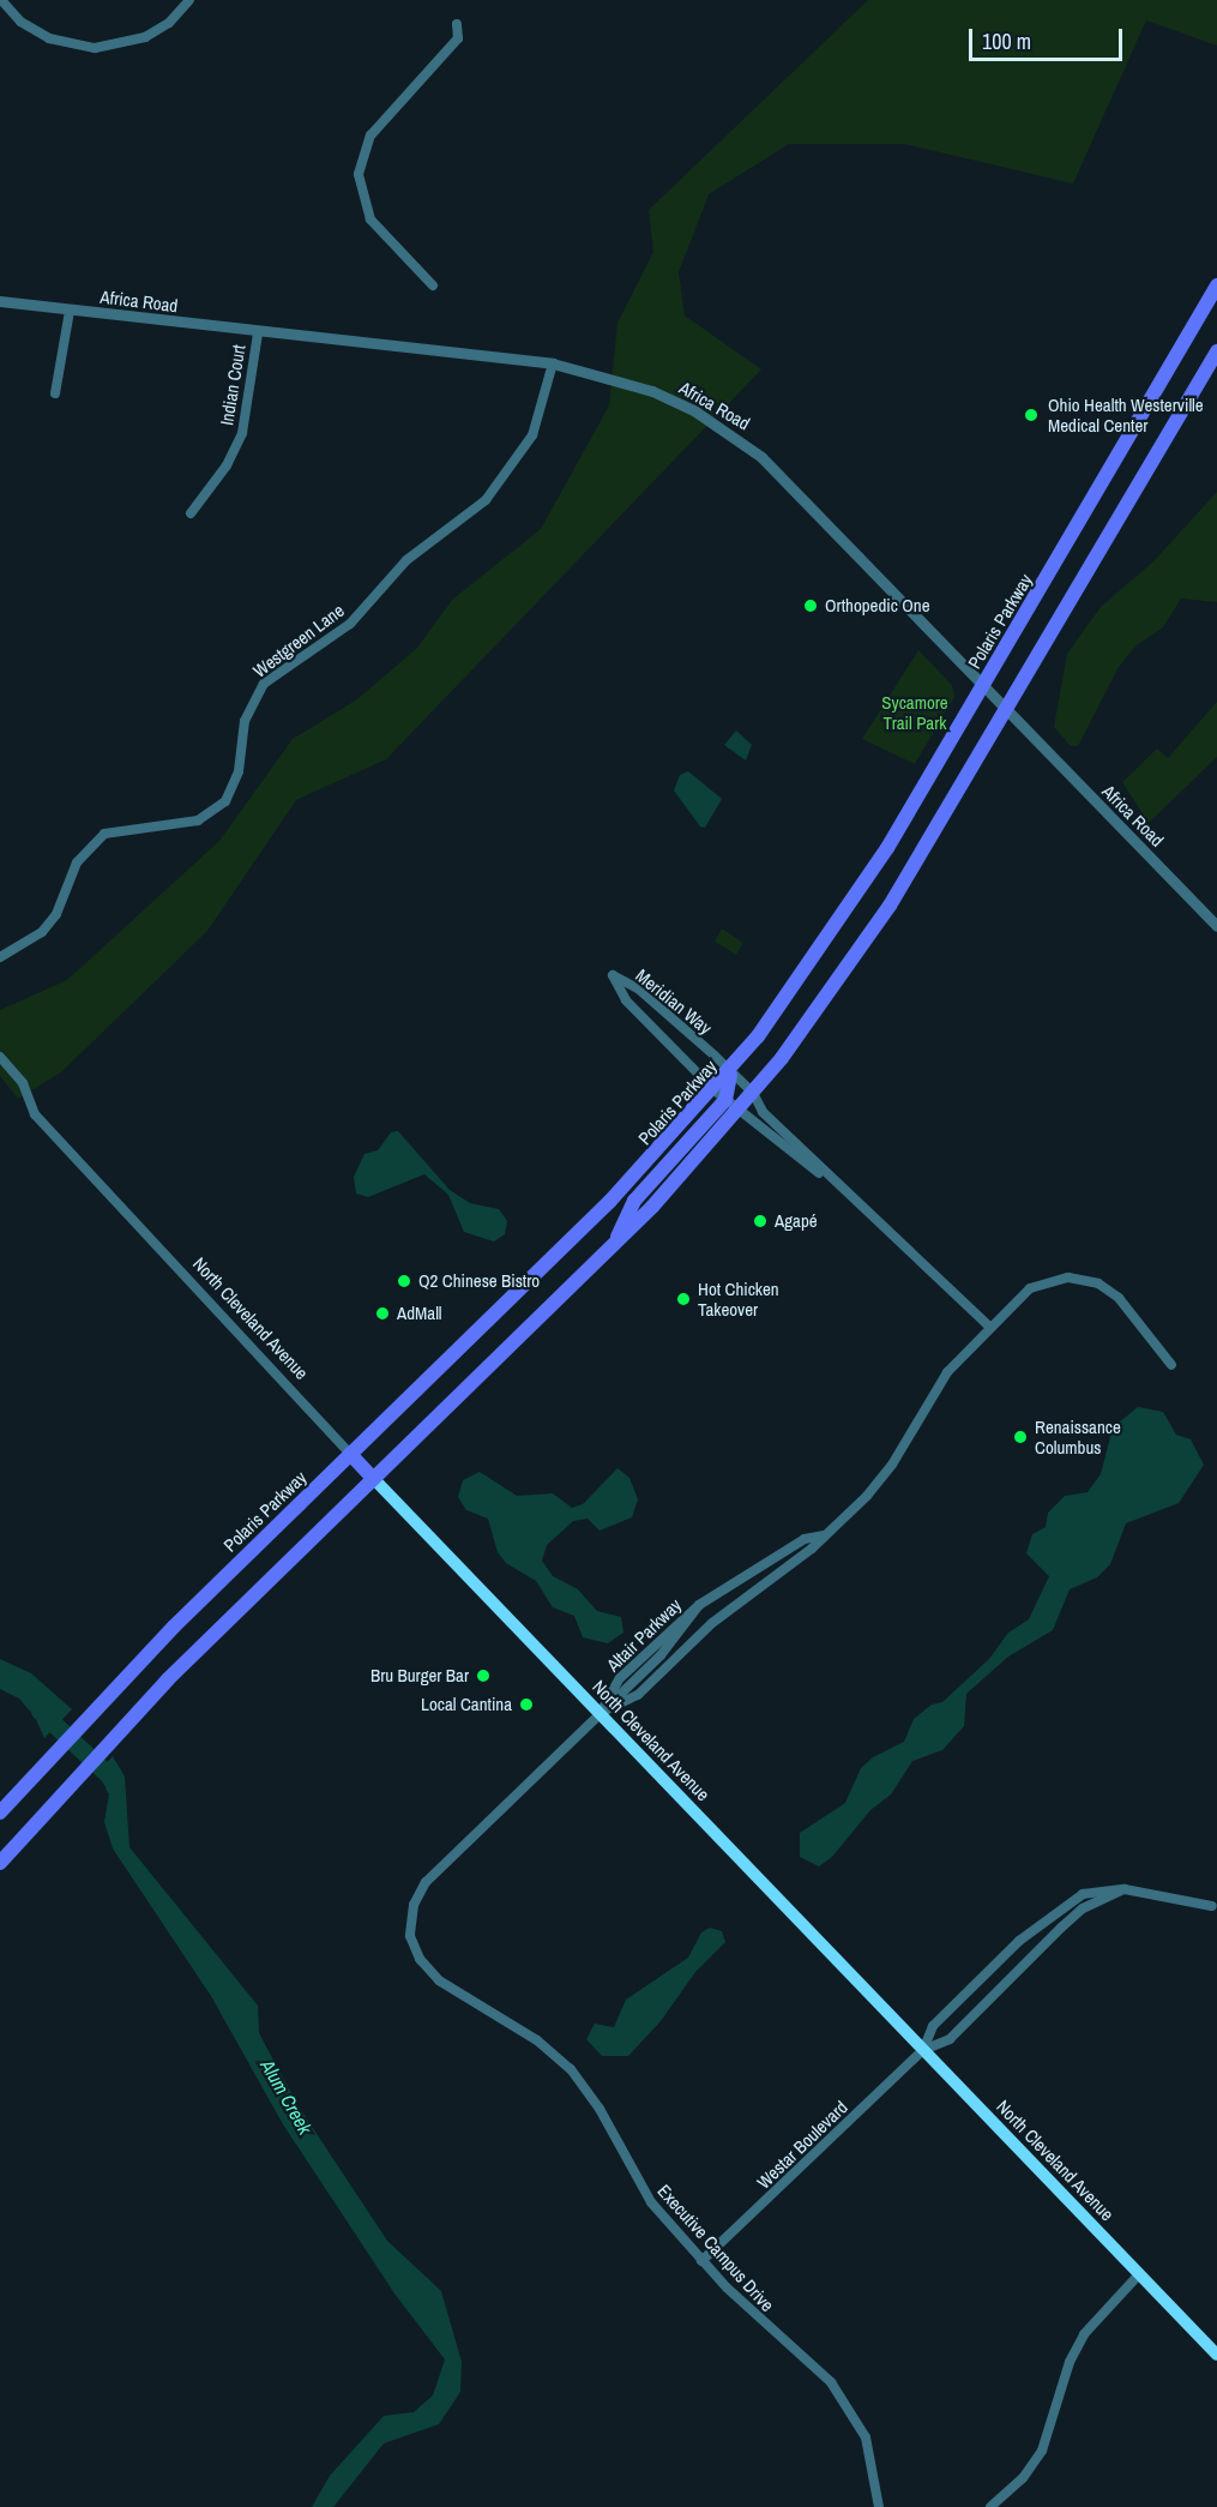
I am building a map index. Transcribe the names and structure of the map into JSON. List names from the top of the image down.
{
  "streets": {
    "main road": ["Polaris Parkway", "North Cleveland Avenue"],
    "street": [
      "Africa Road",
      "Indian Court",
      "Westgreen Lane",
      "Meridian Way",
      "Altair Parkway",
      "Westar Boulevard",
      "Executive Campus Drive"
    ]
  },
  "crossings": [
    ["Africa Road", "Indian Court"],
    ["Africa Road", "Polaris Parkway"],
    ["Africa Road", "Westgreen Lane"],
    ["Polaris Parkway", "Meridian Way"],
    ["Polaris Parkway", "North Cleveland Avenue"],
    ["Meridian Way", "Altair Parkway"],
    ["North Cleveland Avenue", "Altair Parkway"],
    ["North Cleveland Avenue", "Westar Boulevard"],
    ["North Cleveland Avenue", "Executive Campus Drive"],
    ["Altair Parkway", "Executive Campus Drive"],
    ["Westar Boulevard", "Executive Campus Drive"]
  ],
  "water": ["Alum Creek"],
  "parks": ["Sycamore Trail Park"],
  "places": [
    "Ohio Health Westerville Medical Center",
    "Orthopedic One",
    "Agapé",
    "Q2 Chinese Bistro",
    "Hot Chicken Takeover",
    "AdMall",
    "Renaissance Columbus",
    "Bru Burger Bar",
    "Local Cantina"
  ],
  "scale_bar": "100 m"
}
